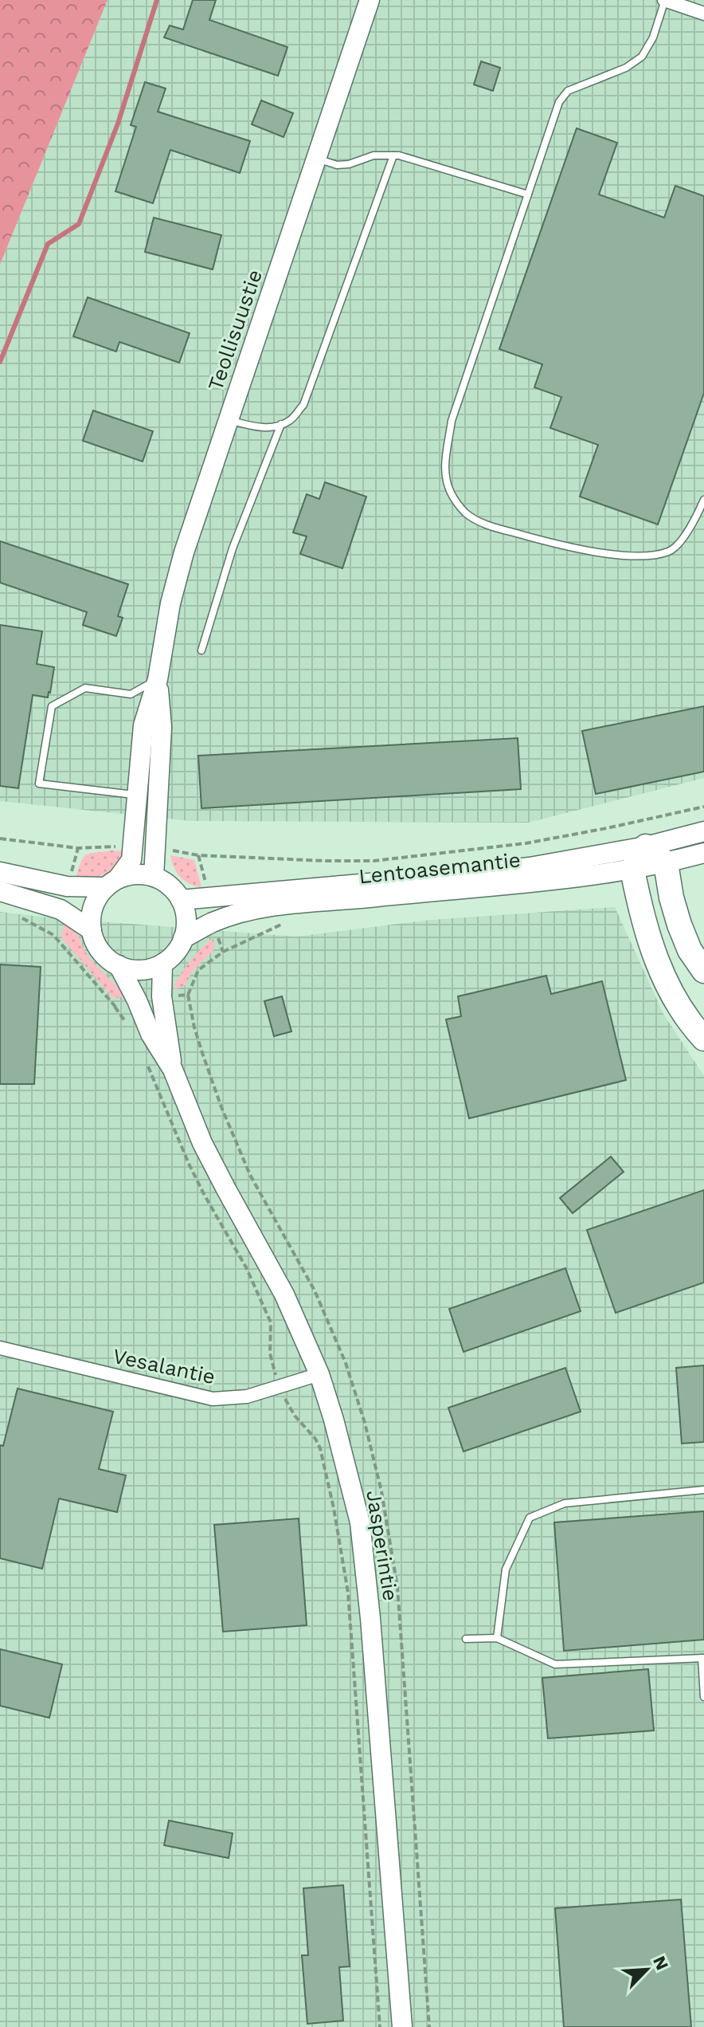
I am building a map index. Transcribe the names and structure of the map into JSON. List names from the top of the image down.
{
  "streets": {
    "main road": ["Teollisuustie", "Lentoasemantie", "Jasperintie"],
    "street": ["Vesalantie"]
  },
  "crossings": [
    ["Teollisuustie", "Lentoasemantie"],
    ["Teollisuustie", "Jasperintie"],
    ["Lentoasemantie", "Jasperintie"],
    ["Vesalantie", "Jasperintie"]
  ],
  "north": "top right"
}
